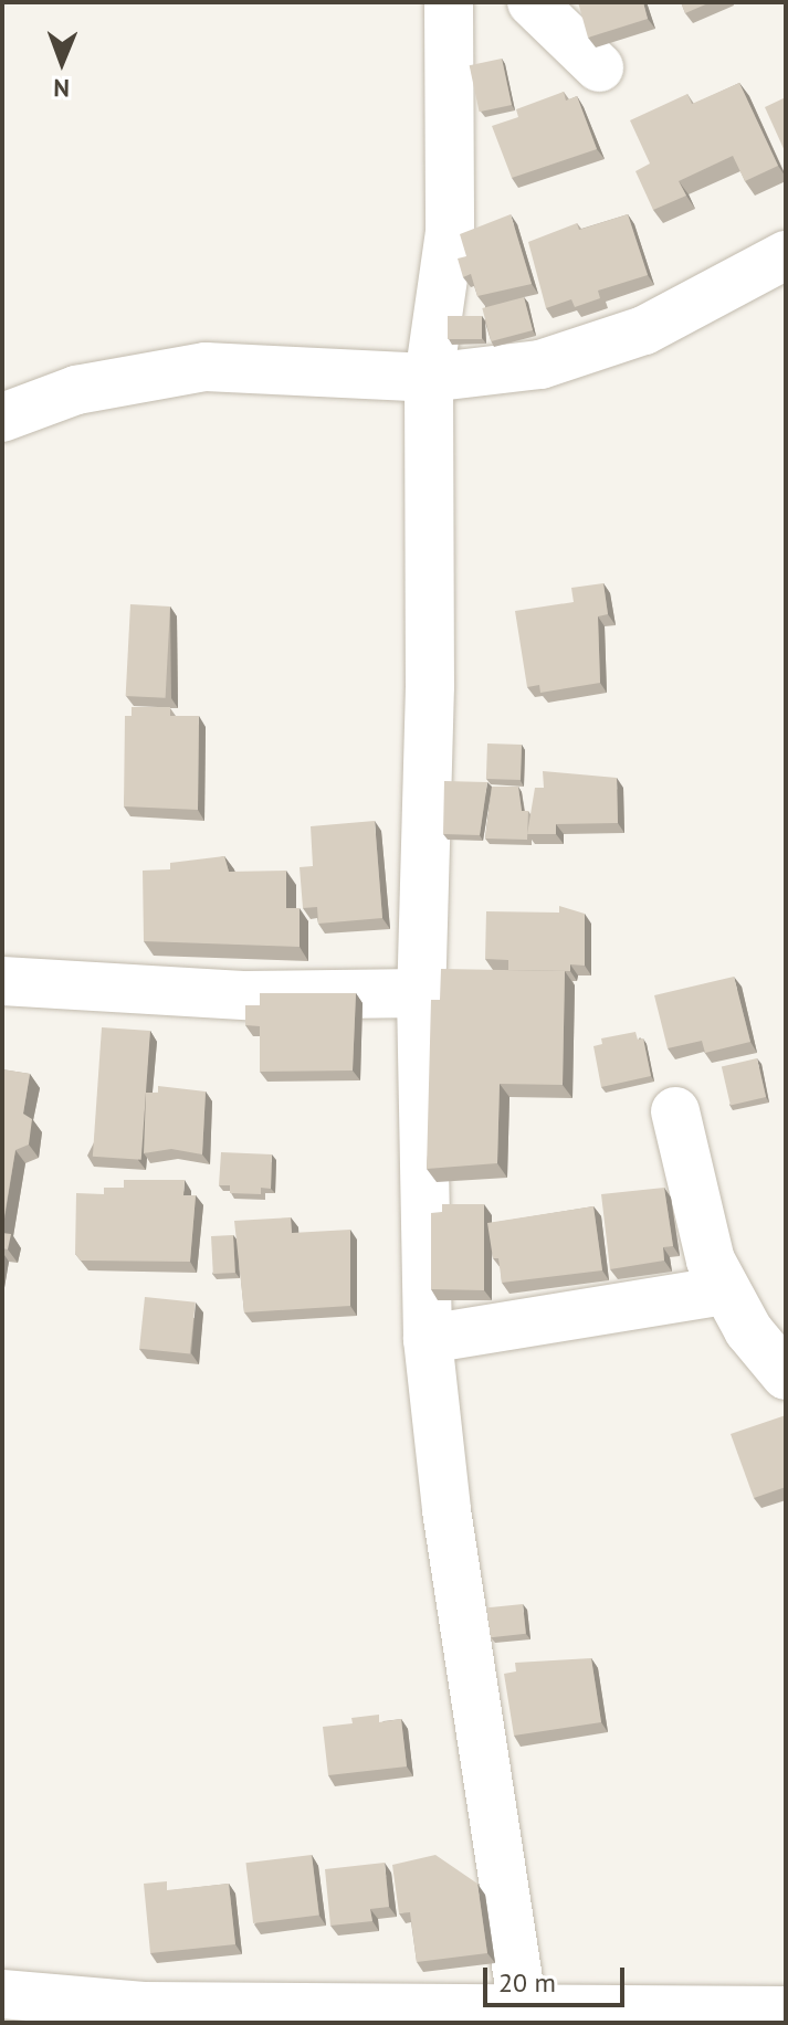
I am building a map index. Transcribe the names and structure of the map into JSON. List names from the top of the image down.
{
  "scale_bar": "20 m",
  "north": "bottom"
}
